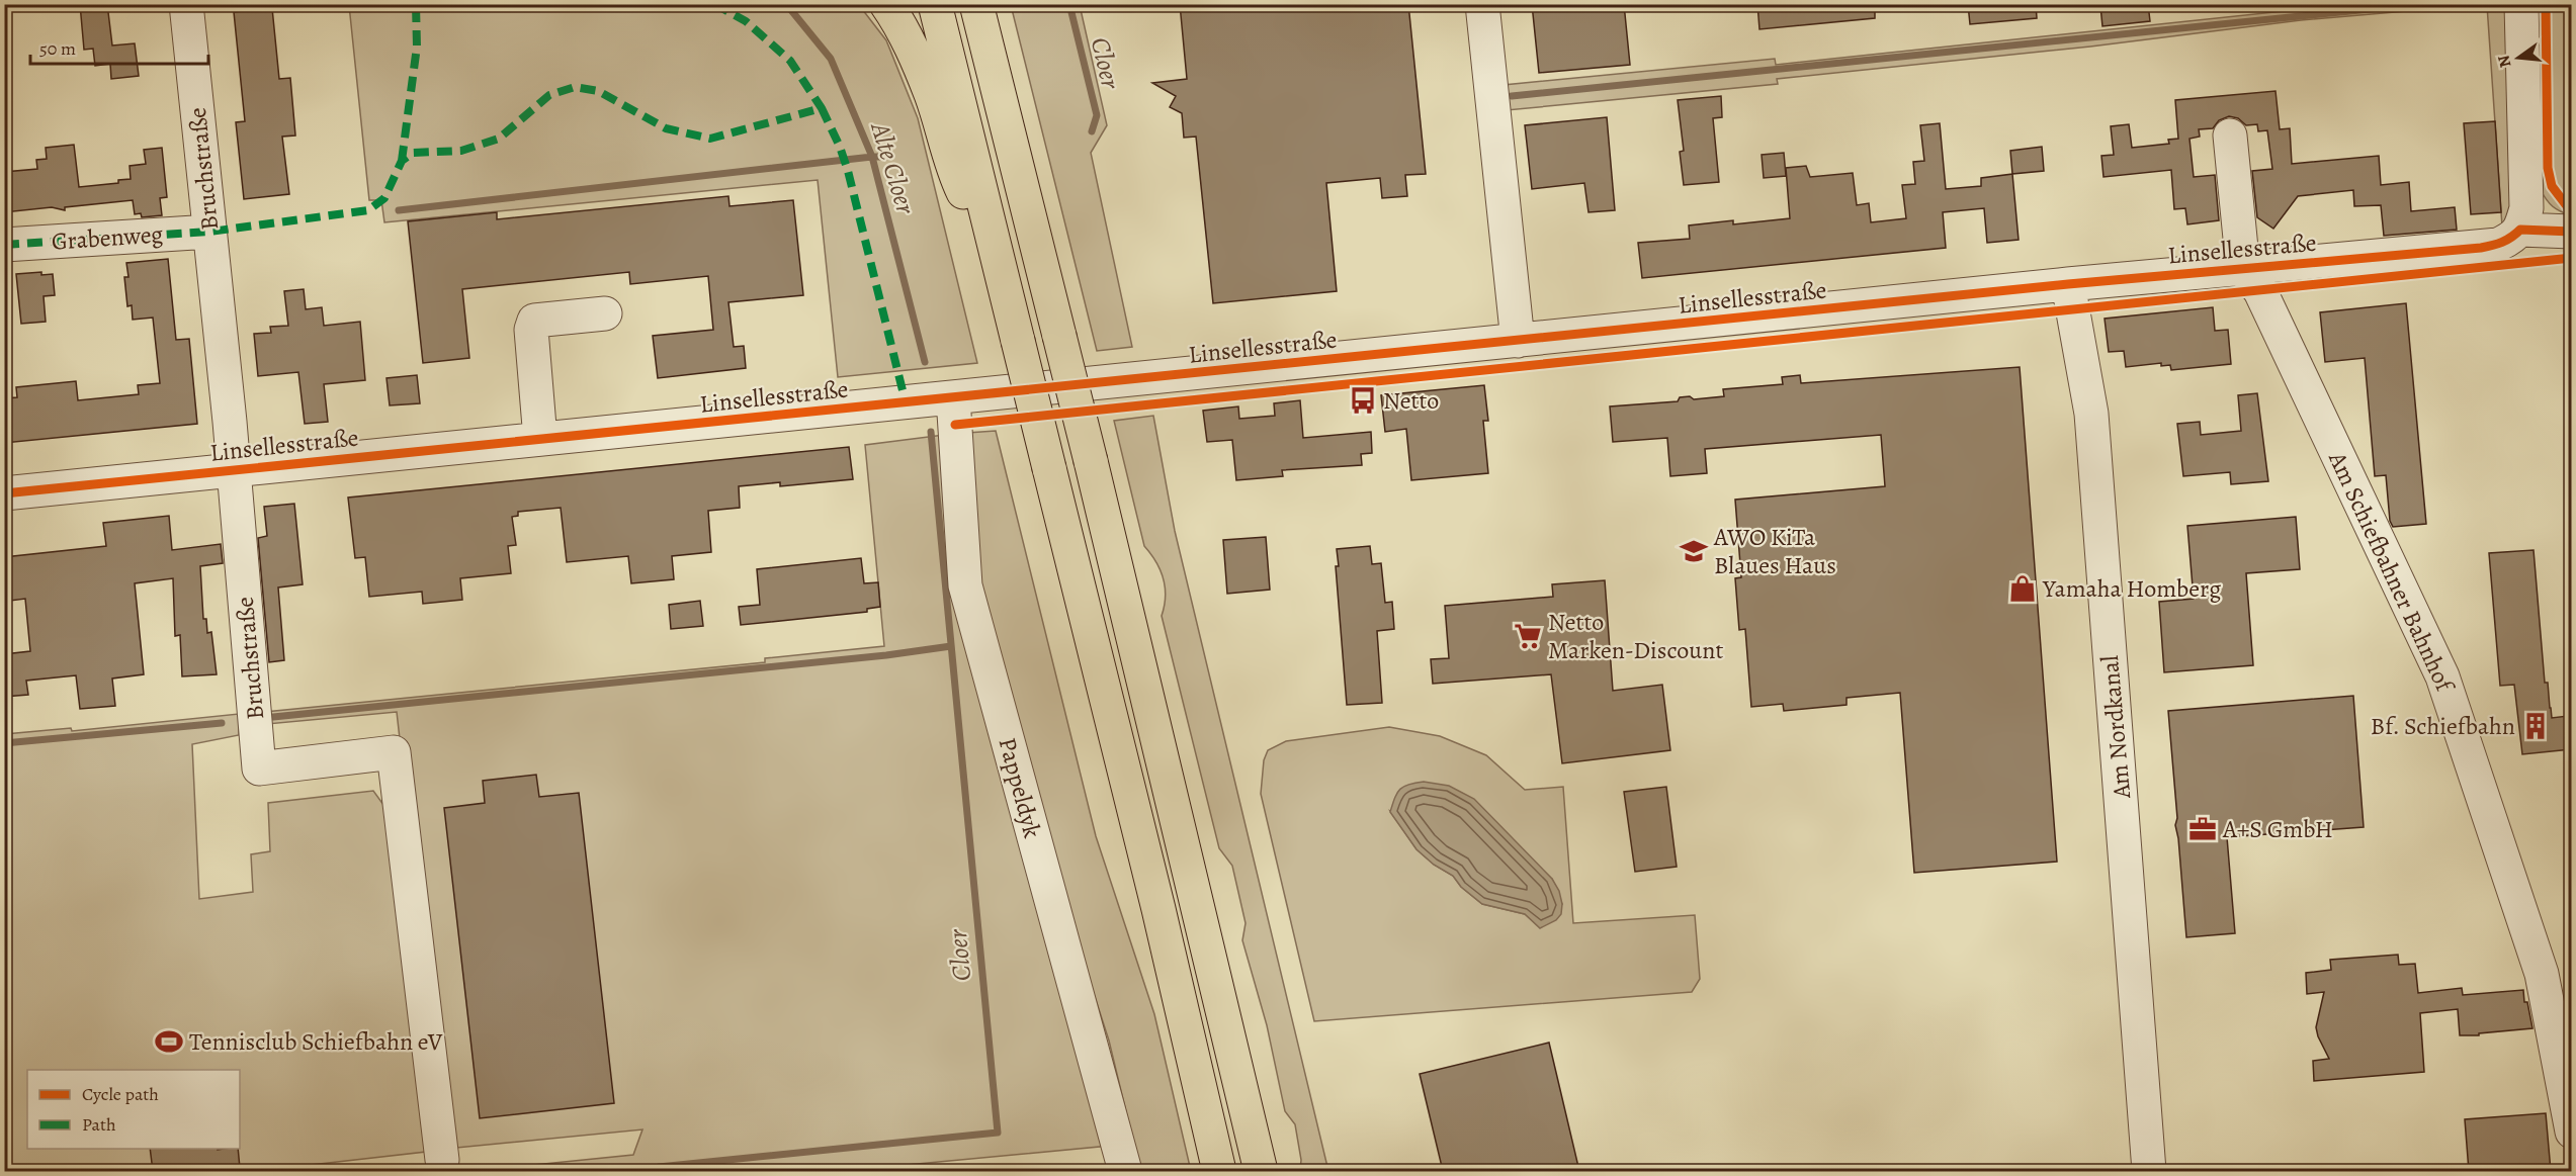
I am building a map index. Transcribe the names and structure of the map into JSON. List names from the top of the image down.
{
  "streets": {
    "street": [
      "Bruchstraße",
      "Grabenweg",
      "Linsellesstraße",
      "Am Schiefbahner Bahnhof",
      "Am Nordkanal",
      "Pappeldyk"
    ]
  },
  "crossings": [
    ["Bruchstraße", "Grabenweg"],
    ["Bruchstraße", "Linsellesstraße"],
    ["Linsellesstraße", "Am Schiefbahner Bahnhof"],
    ["Linsellesstraße", "Am Nordkanal"],
    ["Linsellesstraße", "Pappeldyk"]
  ],
  "water": ["Cloer", "Alte Cloer"],
  "places": {
    "bus stop": ["Netto"],
    "school or university": ["AWO KiTa Blaues Haus"],
    "shop": ["Yamaha Homberg"],
    "supermarket": ["Netto Marken-Discount"],
    "building": ["Bf. Schiefbahn"],
    "office": ["A+S GmbH"],
    "sports": ["Tennisclub Schiefbahn eV"]
  },
  "legend": ["Cycle path", "Path"],
  "scale_bar": "50 m",
  "north": "left"
}
